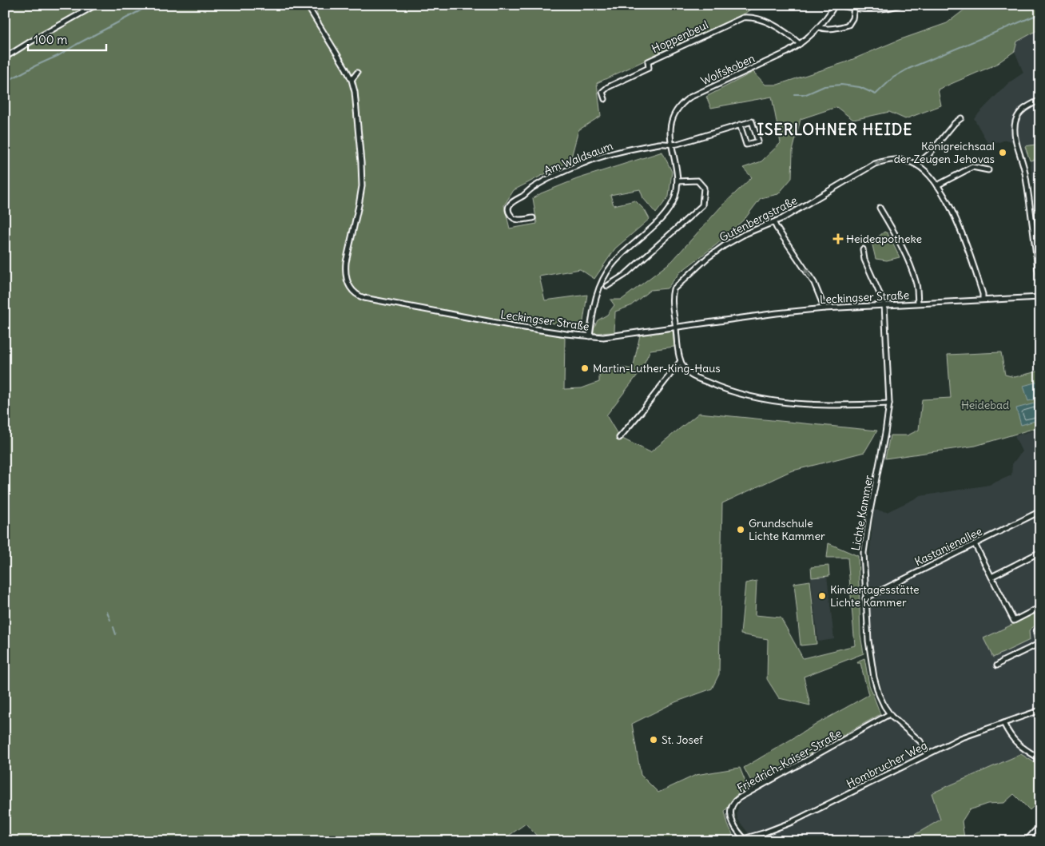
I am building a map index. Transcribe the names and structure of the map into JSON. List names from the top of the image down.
{
  "streets": {
    "street": [
      "Hoppenbeul",
      "Wolfskoben",
      "Am Waldsaum",
      "Gutenbergstraße",
      "Leckingser Straße",
      "Lichte Kammer",
      "Kastanienallee",
      "Friedrich-Kaiser-Straße",
      "Hombrucher Weg"
    ]
  },
  "crossings": [
    ["Hoppenbeul", "Wolfskoben"],
    ["Wolfskoben", "Am Waldsaum"],
    ["Wolfskoben", "Leckingser Straße"],
    ["Gutenbergstraße", "Leckingser Straße"],
    ["Leckingser Straße", "Lichte Kammer"],
    ["Lichte Kammer", "Kastanienallee"],
    ["Lichte Kammer", "Friedrich-Kaiser-Straße"],
    ["Lichte Kammer", "Hombrucher Weg"],
    ["Friedrich-Kaiser-Straße", "Hombrucher Weg"]
  ],
  "districts": ["ISERLOHNER HEIDE"],
  "parks": ["Heidebad"],
  "places": {
    "other": [
      "Königreichsaal der Zeugen Jehovas",
      "Martin-Luther-King-Haus",
      "Grundschule Lichte Kammer",
      "Kindertagesstätte Lichte Kammer",
      "St. Josef"
    ],
    "health": ["Heideapotheke"]
  },
  "scale_bar": "100 m"
}
